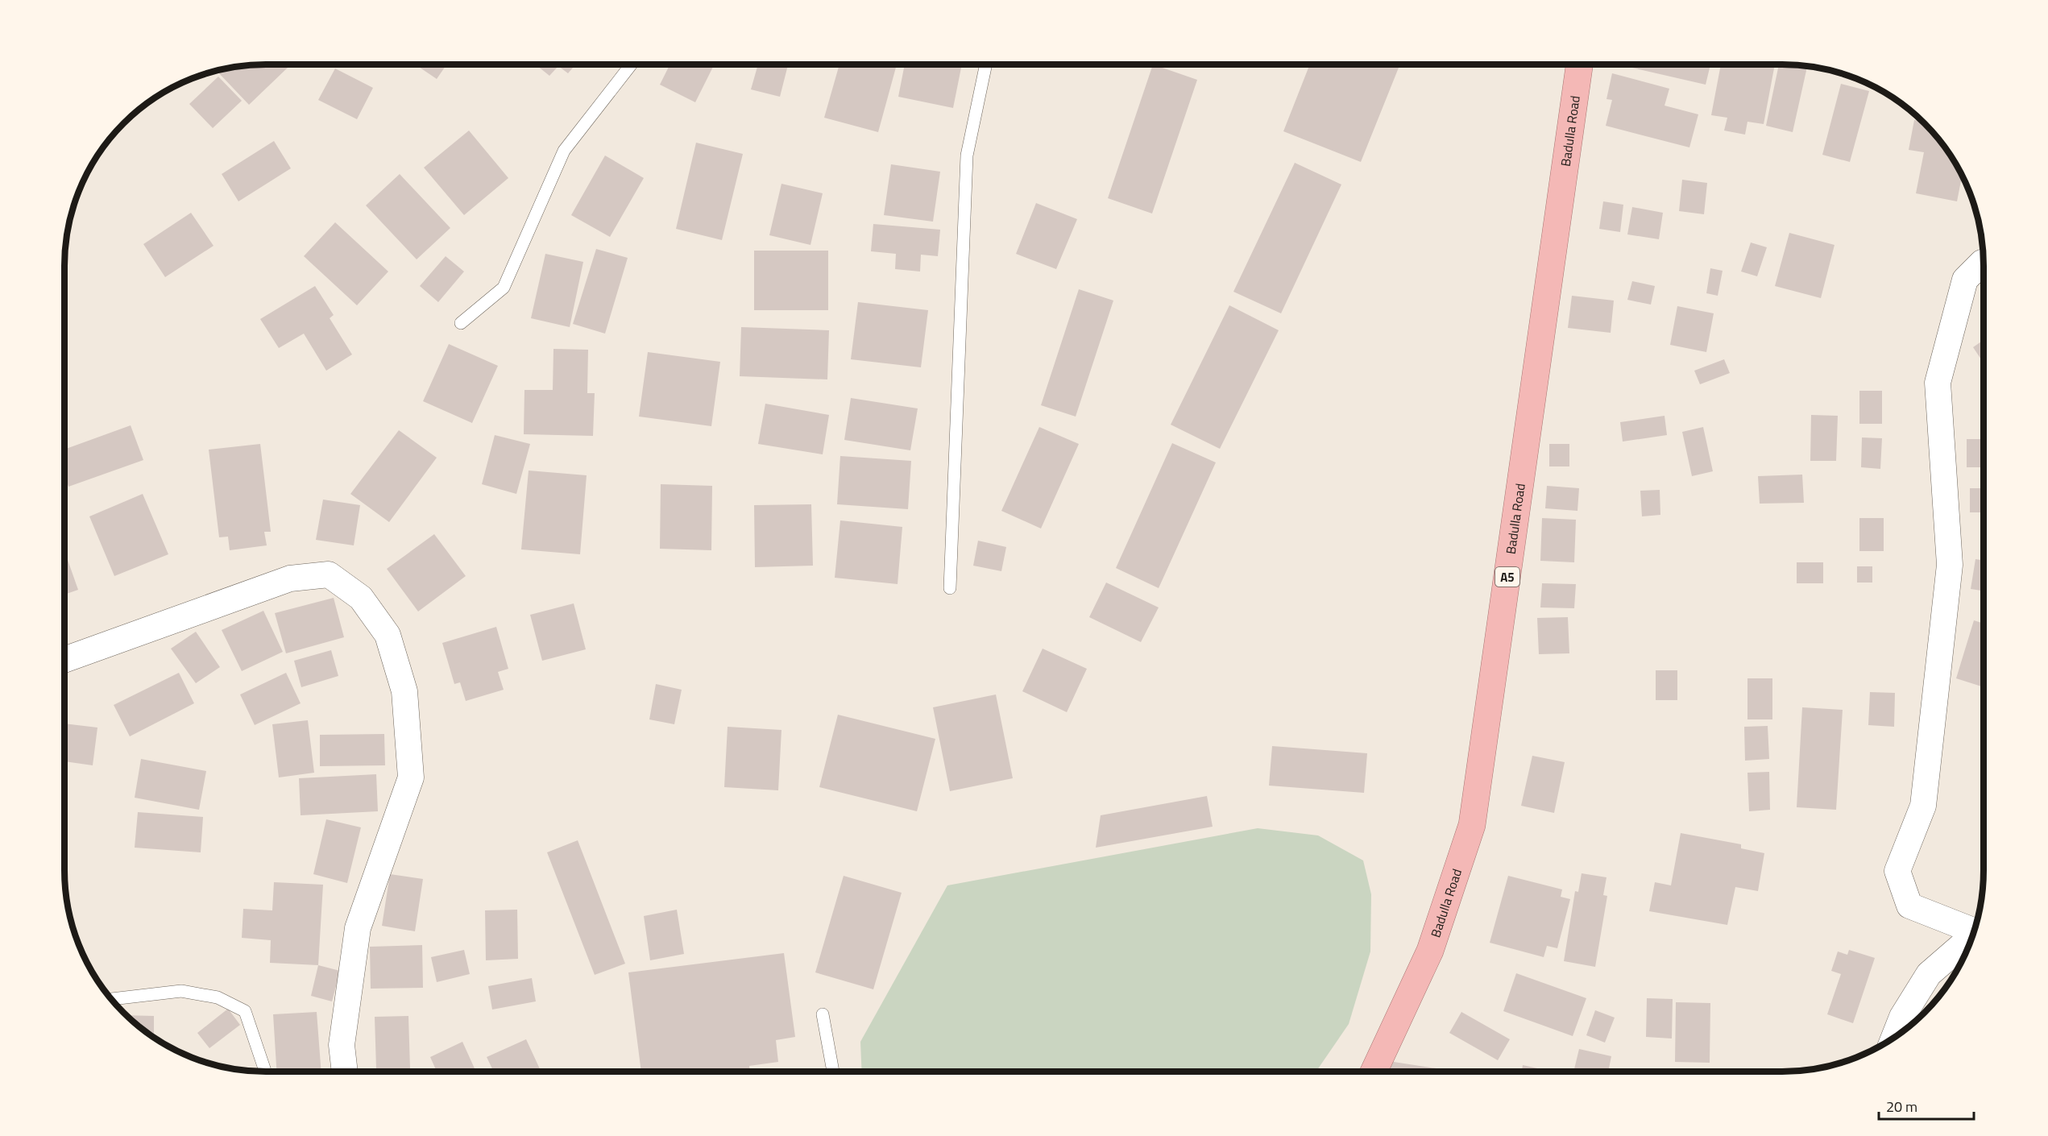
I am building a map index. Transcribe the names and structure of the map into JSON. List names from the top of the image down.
{
  "streets": {
    "highway": ["Badulla Road", "A5"]
  },
  "scale_bar": "20 m"
}
